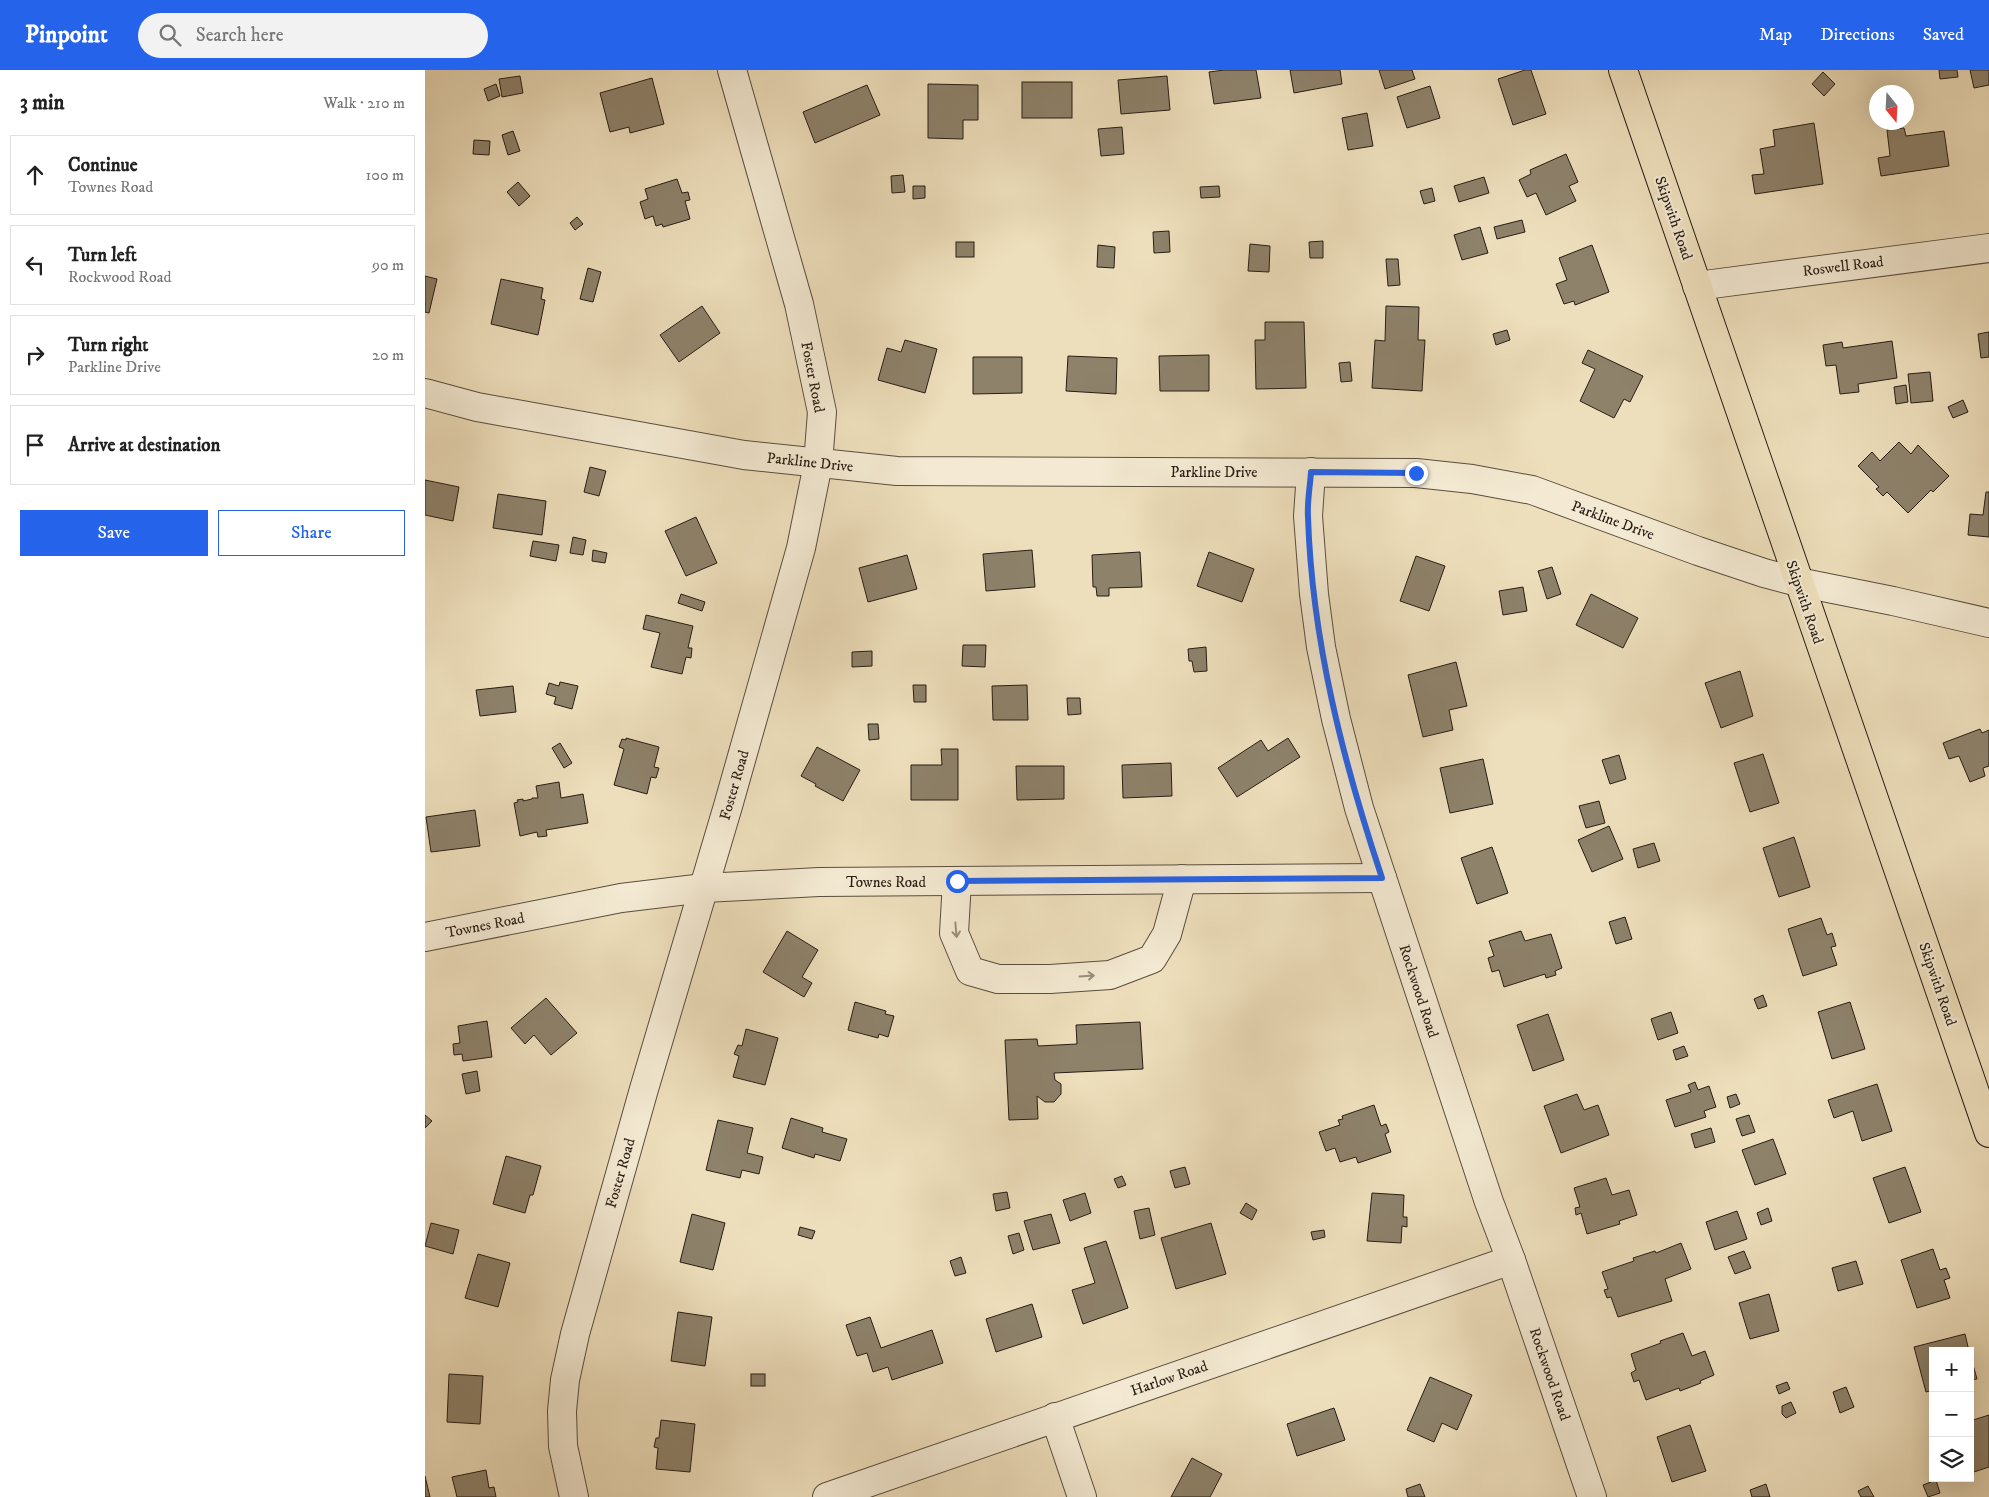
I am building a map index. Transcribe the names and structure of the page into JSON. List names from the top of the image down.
{
  "streets": {
    "main road": ["Skipwith Road"],
    "street": [
      "Roswell Road",
      "Foster Road",
      "Parkline Drive",
      "Townes Road",
      "Rockwood Road",
      "Harlow Road"
    ]
  },
  "crossings": [
    ["Skipwith Road", "Roswell Road"],
    ["Skipwith Road", "Parkline Drive"],
    ["Foster Road", "Parkline Drive"],
    ["Foster Road", "Townes Road"],
    ["Parkline Drive", "Rockwood Road"],
    ["Townes Road", "Rockwood Road"],
    ["Rockwood Road", "Harlow Road"]
  ],
  "north": "bottom",
  "page": {
    "header": "Pinpoint",
    "search": "Search here",
    "nav": ["Map", "Directions", "Saved"],
    "heading": ["3 min", "Walk · 210 m"],
    "list": [
      ["Continue", "Townes Road", "100 m"],
      ["Turn left", "Rockwood Road", "90 m"],
      ["Turn right", "Parkline Drive", "20 m"],
      "Arrive at destination"
    ],
    "buttons": ["Save", "Share"],
    "map_buttons": ["+", "−"]
  }
}
